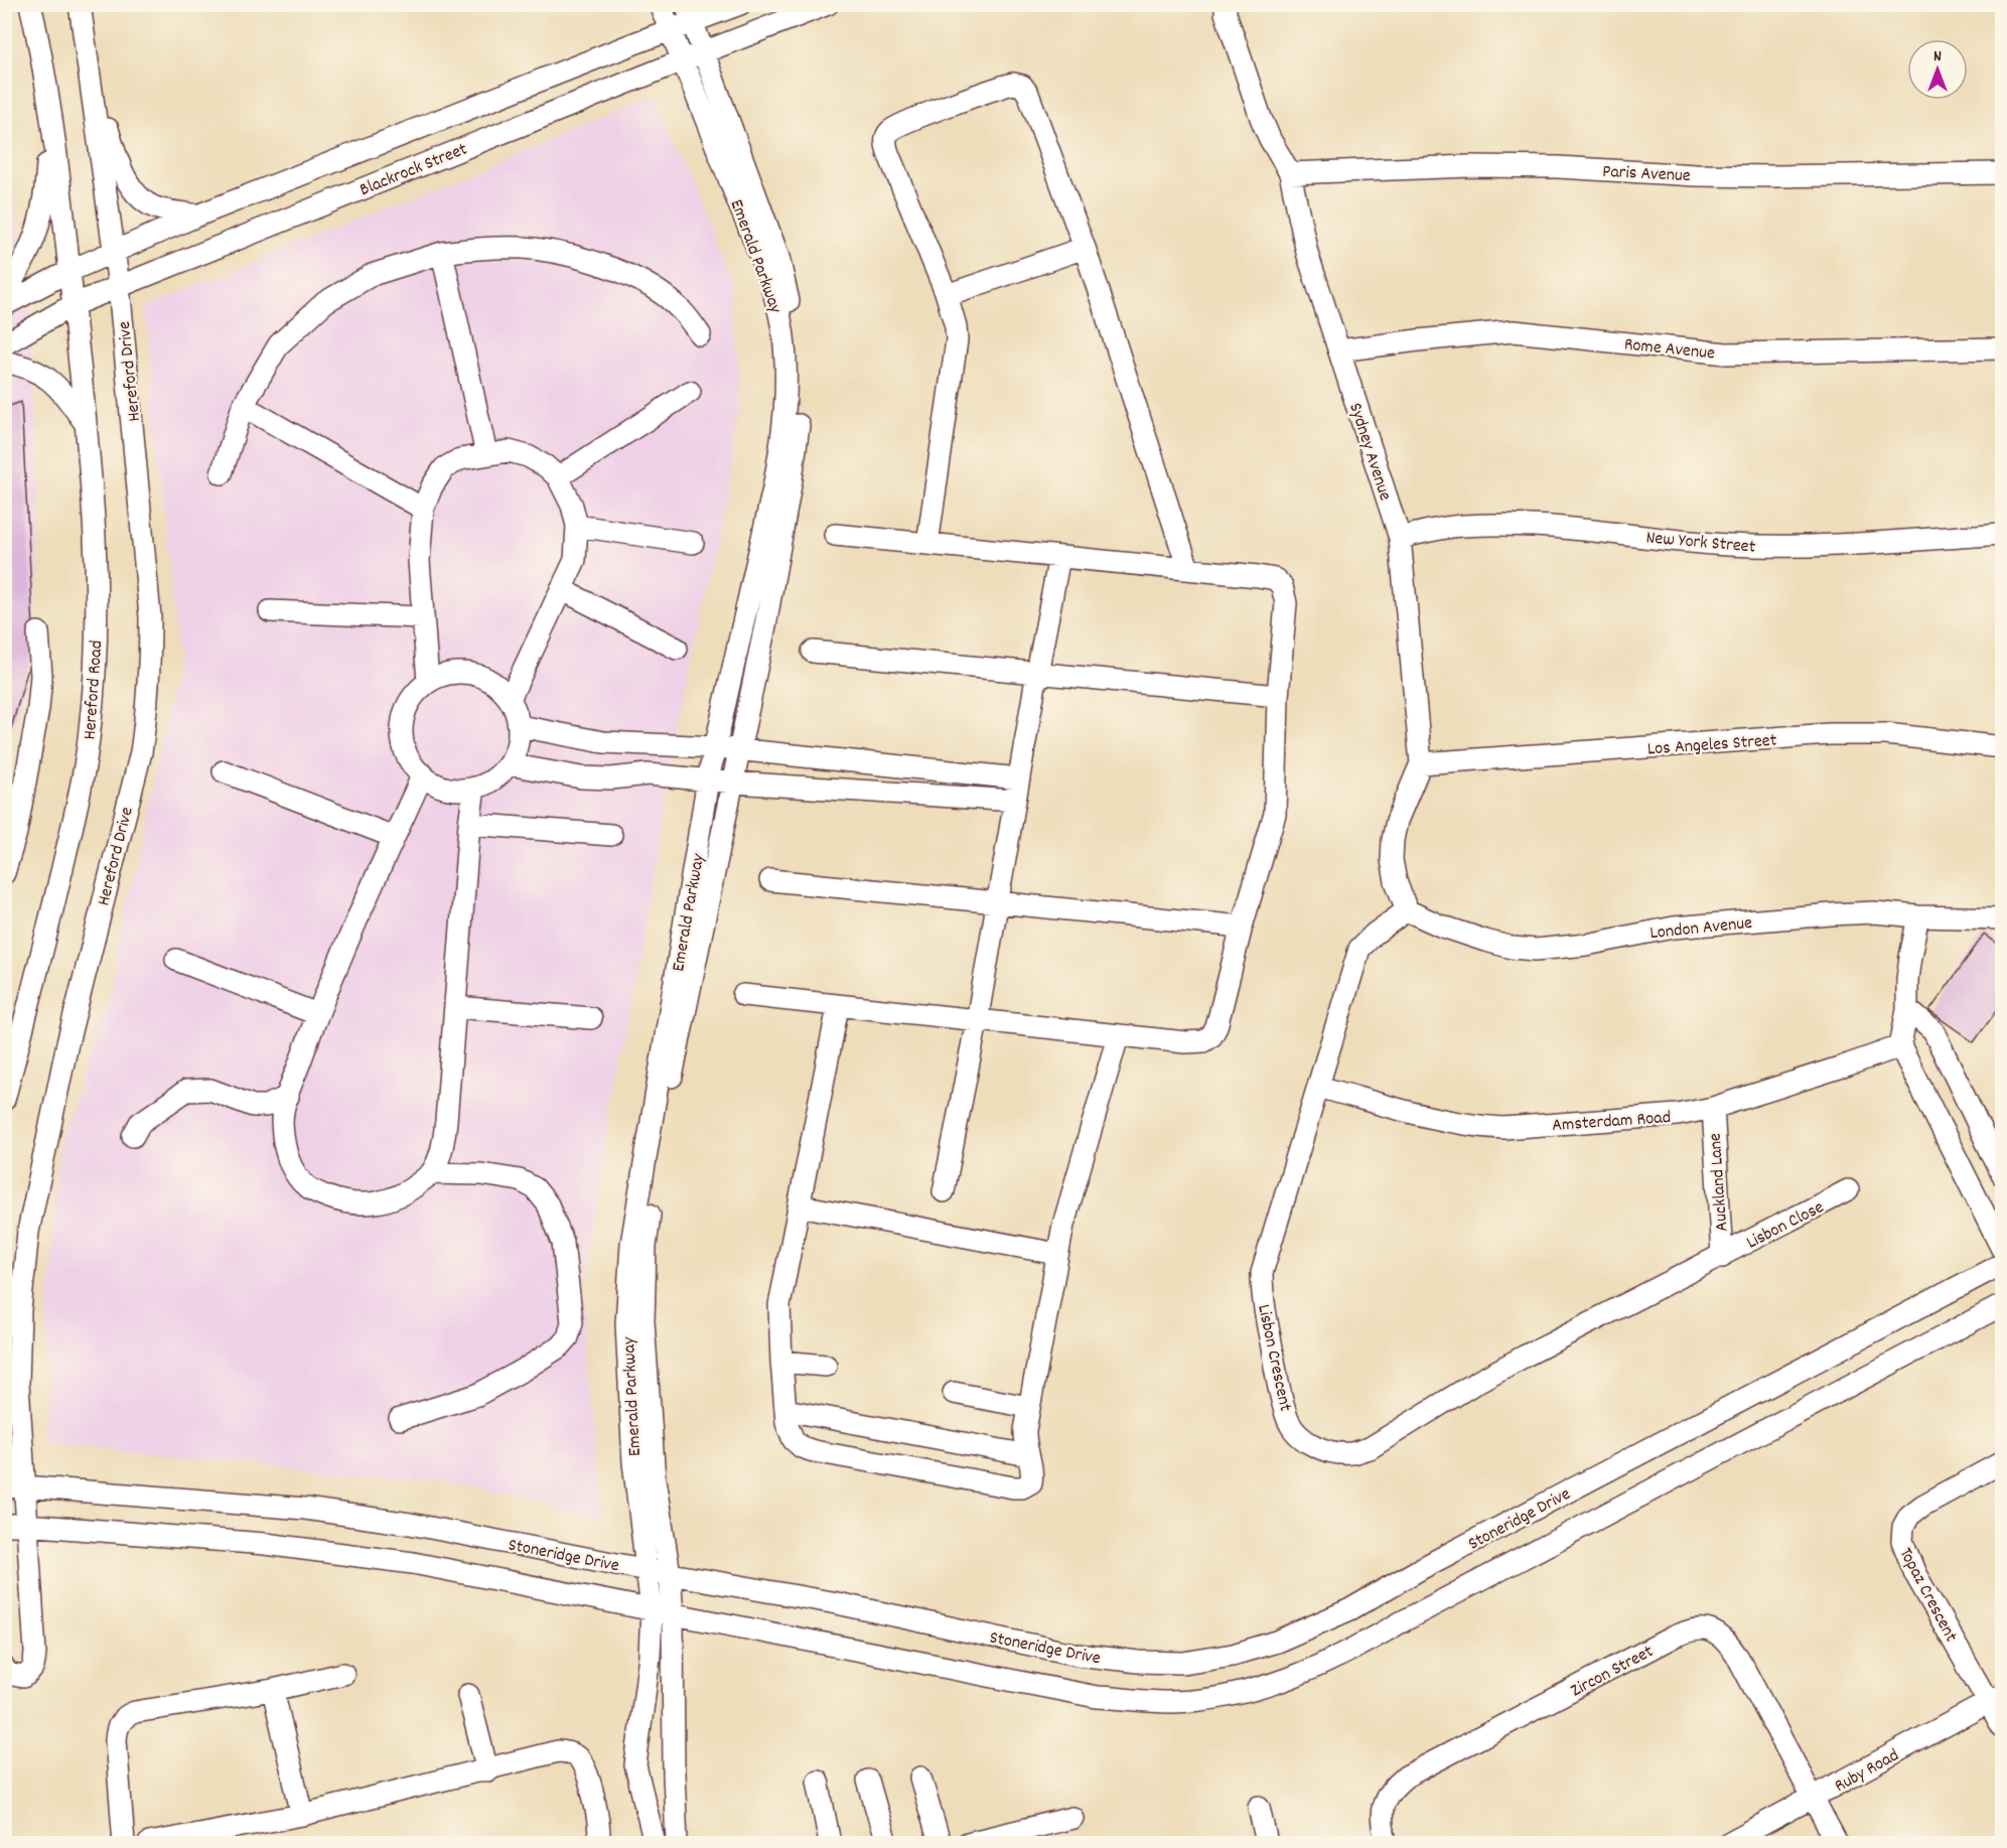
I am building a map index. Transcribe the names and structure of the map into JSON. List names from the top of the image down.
{
  "streets": {
    "street": [
      "Blackrock Street",
      "Paris Avenue",
      "Emerald Parkway",
      "Rome Avenue",
      "Hereford Drive",
      "Sydney Avenue",
      "New York Street",
      "Hereford Road",
      "Los Angeles Street",
      "London Avenue",
      "Amsterdam Road",
      "Auckland Lane",
      "Lisbon Close",
      "Lisbon Crescent",
      "Stoneridge Drive",
      "Topaz Crescent",
      "Zircon Street",
      "Ruby Road"
    ]
  },
  "crossings": [
    ["Blackrock Street", "Emerald Parkway"],
    ["Blackrock Street", "Hereford Drive"],
    ["Blackrock Street", "Hereford Road"],
    ["Paris Avenue", "Sydney Avenue"],
    ["Emerald Parkway", "Stoneridge Drive"],
    ["Rome Avenue", "Sydney Avenue"],
    ["Hereford Drive", "Stoneridge Drive"],
    ["Sydney Avenue", "New York Street"],
    ["Sydney Avenue", "Los Angeles Street"],
    ["Sydney Avenue", "London Avenue"],
    ["Sydney Avenue", "Lisbon Crescent"],
    ["London Avenue", "Lisbon Crescent"],
    ["Amsterdam Road", "Auckland Lane"],
    ["Amsterdam Road", "Lisbon Crescent"],
    ["Auckland Lane", "Lisbon Close"],
    ["Auckland Lane", "Lisbon Crescent"],
    ["Lisbon Close", "Lisbon Crescent"],
    ["Topaz Crescent", "Ruby Road"],
    ["Zircon Street", "Ruby Road"]
  ],
  "north": "top"
}
